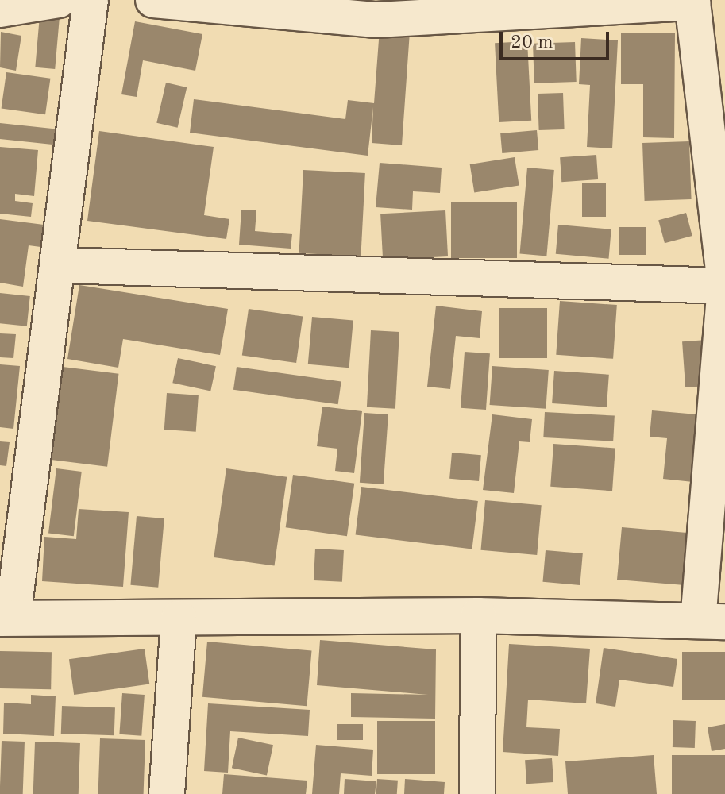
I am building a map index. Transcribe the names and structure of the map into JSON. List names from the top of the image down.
{
  "scale_bar": "20 m"
}
